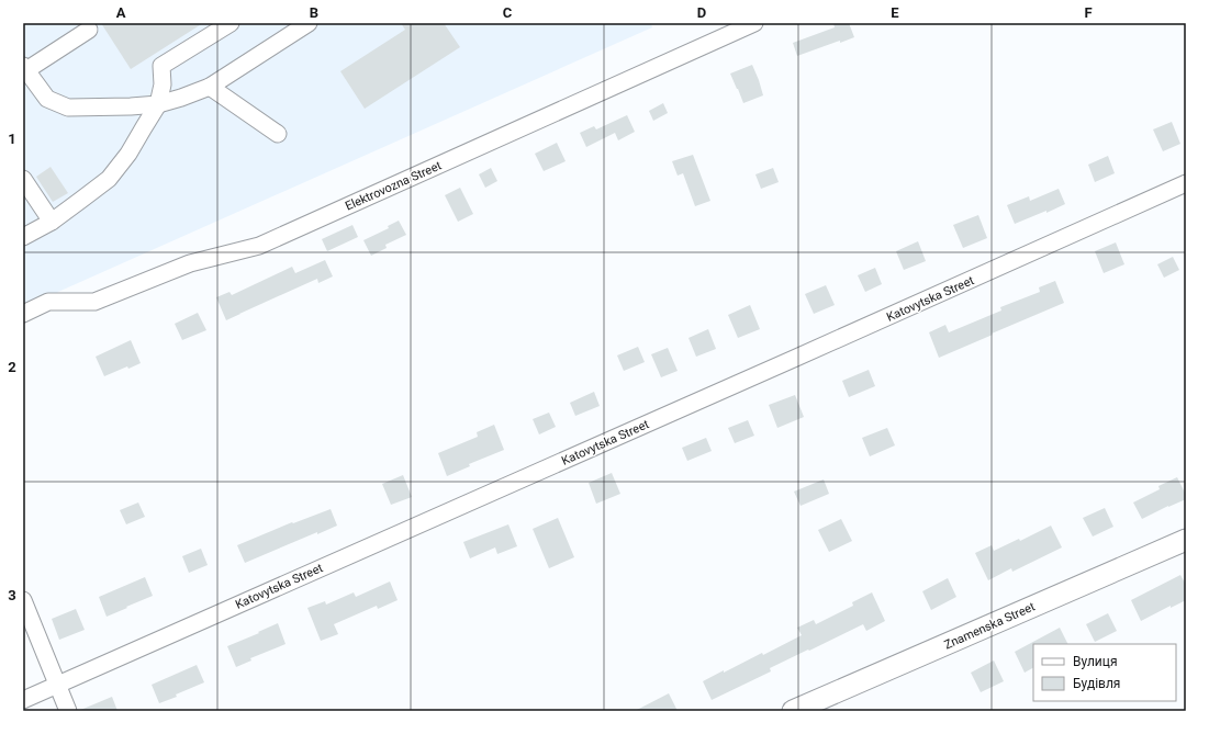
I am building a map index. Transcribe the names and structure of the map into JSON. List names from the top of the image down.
{
  "streets": {
    "main road": ["Znamenska Street"],
    "street": ["Elektrovozna Street", "Katovytska Street"]
  },
  "legend": ["Вулиця", "Будівля"],
  "grid": {
    "columns": [
      "A",
      "B",
      "C",
      "D",
      "E",
      "F"
    ],
    "rows": ["1", "2", "3"]
  }
}
